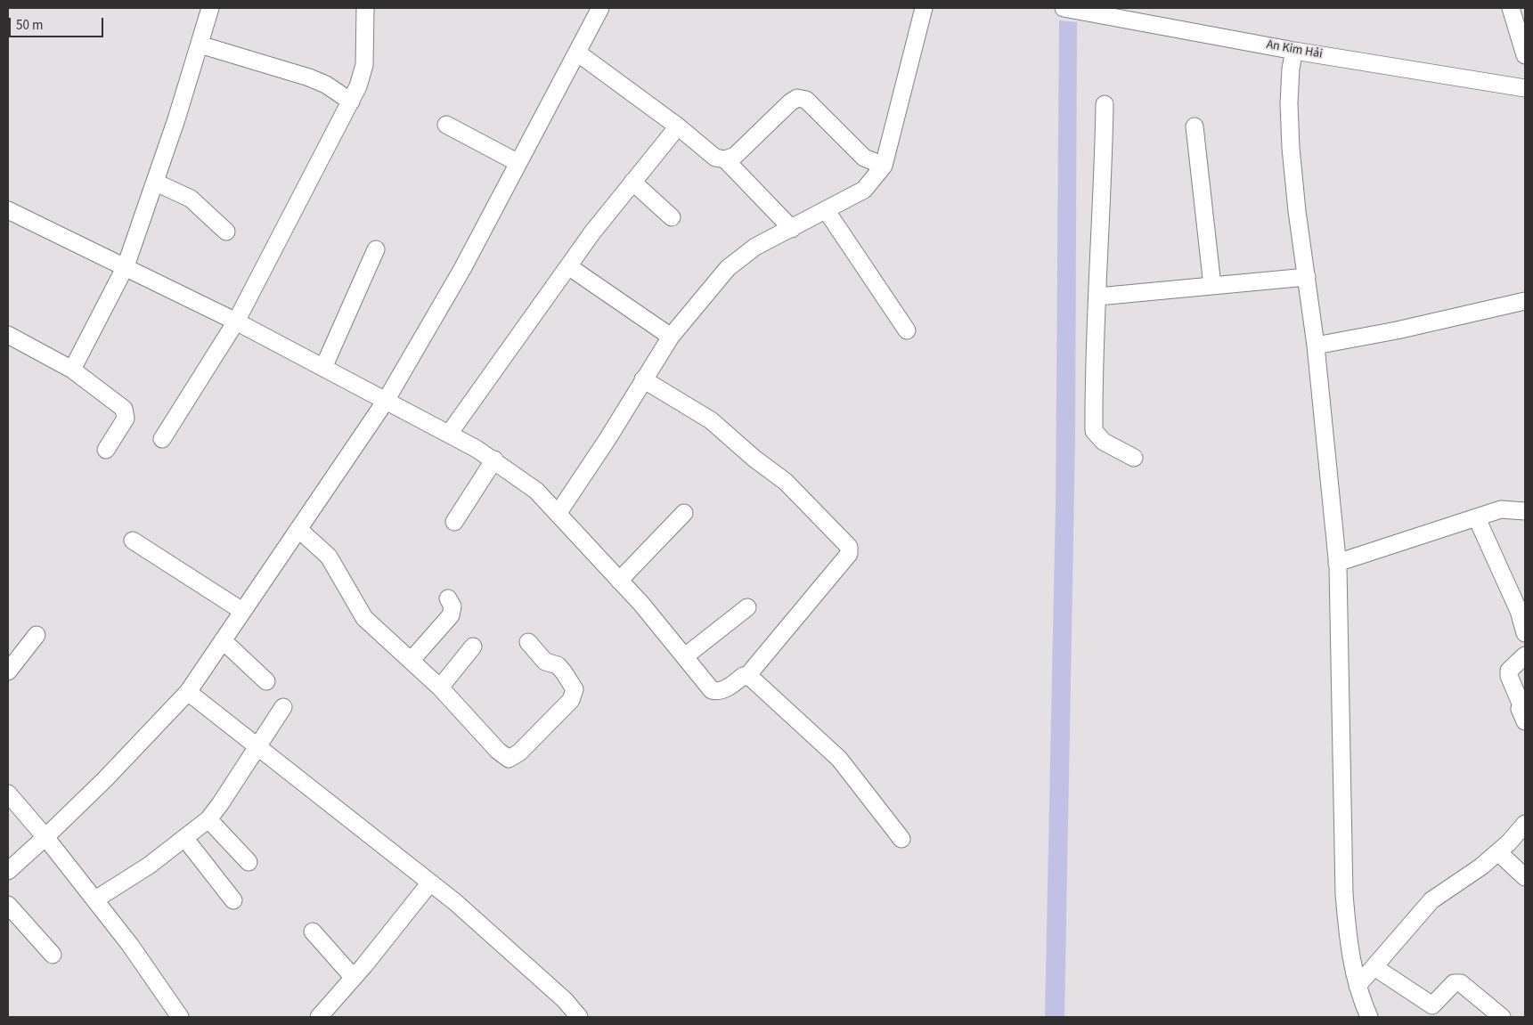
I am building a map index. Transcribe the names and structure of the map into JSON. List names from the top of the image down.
{
  "streets": {
    "street": ["An Kim Hải"]
  },
  "scale_bar": "50 m"
}
